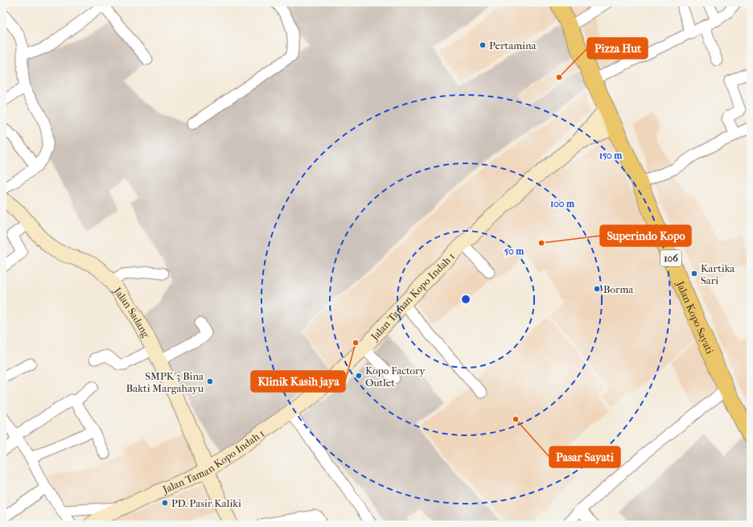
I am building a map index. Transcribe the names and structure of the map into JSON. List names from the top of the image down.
{
  "streets": {
    "main road": [
      "106",
      "Jalan Taman Kopo Indah 1",
      "Jalan Sadang",
      "Jalan Kopo Sayati"
    ]
  },
  "crossings": [
    ["Jalan Taman Kopo Indah 1", "Jalan Sadang"],
    ["Jalan Taman Kopo Indah 1", "Jalan Kopo Sayati"]
  ],
  "places": [
    "Pertamina",
    "Pizza Hut",
    "Superindo Kopo",
    "Kartika Sari",
    "Borma",
    "Klinik Kasih jaya",
    "Kopo Factory Outlet",
    "SMPK 3 Bina Bakti Margahayu",
    "Pasar Sayati",
    "PD. Pasir Kaliki"
  ],
  "rings": ["150 m", "100 m", "50 m"]
}
